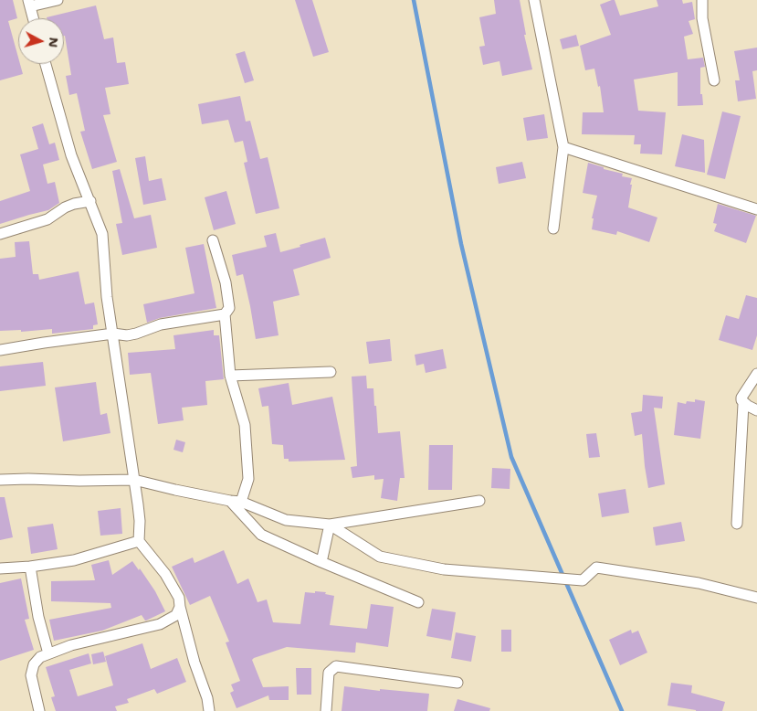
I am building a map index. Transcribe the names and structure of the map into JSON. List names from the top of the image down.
{
  "north": "right"
}
